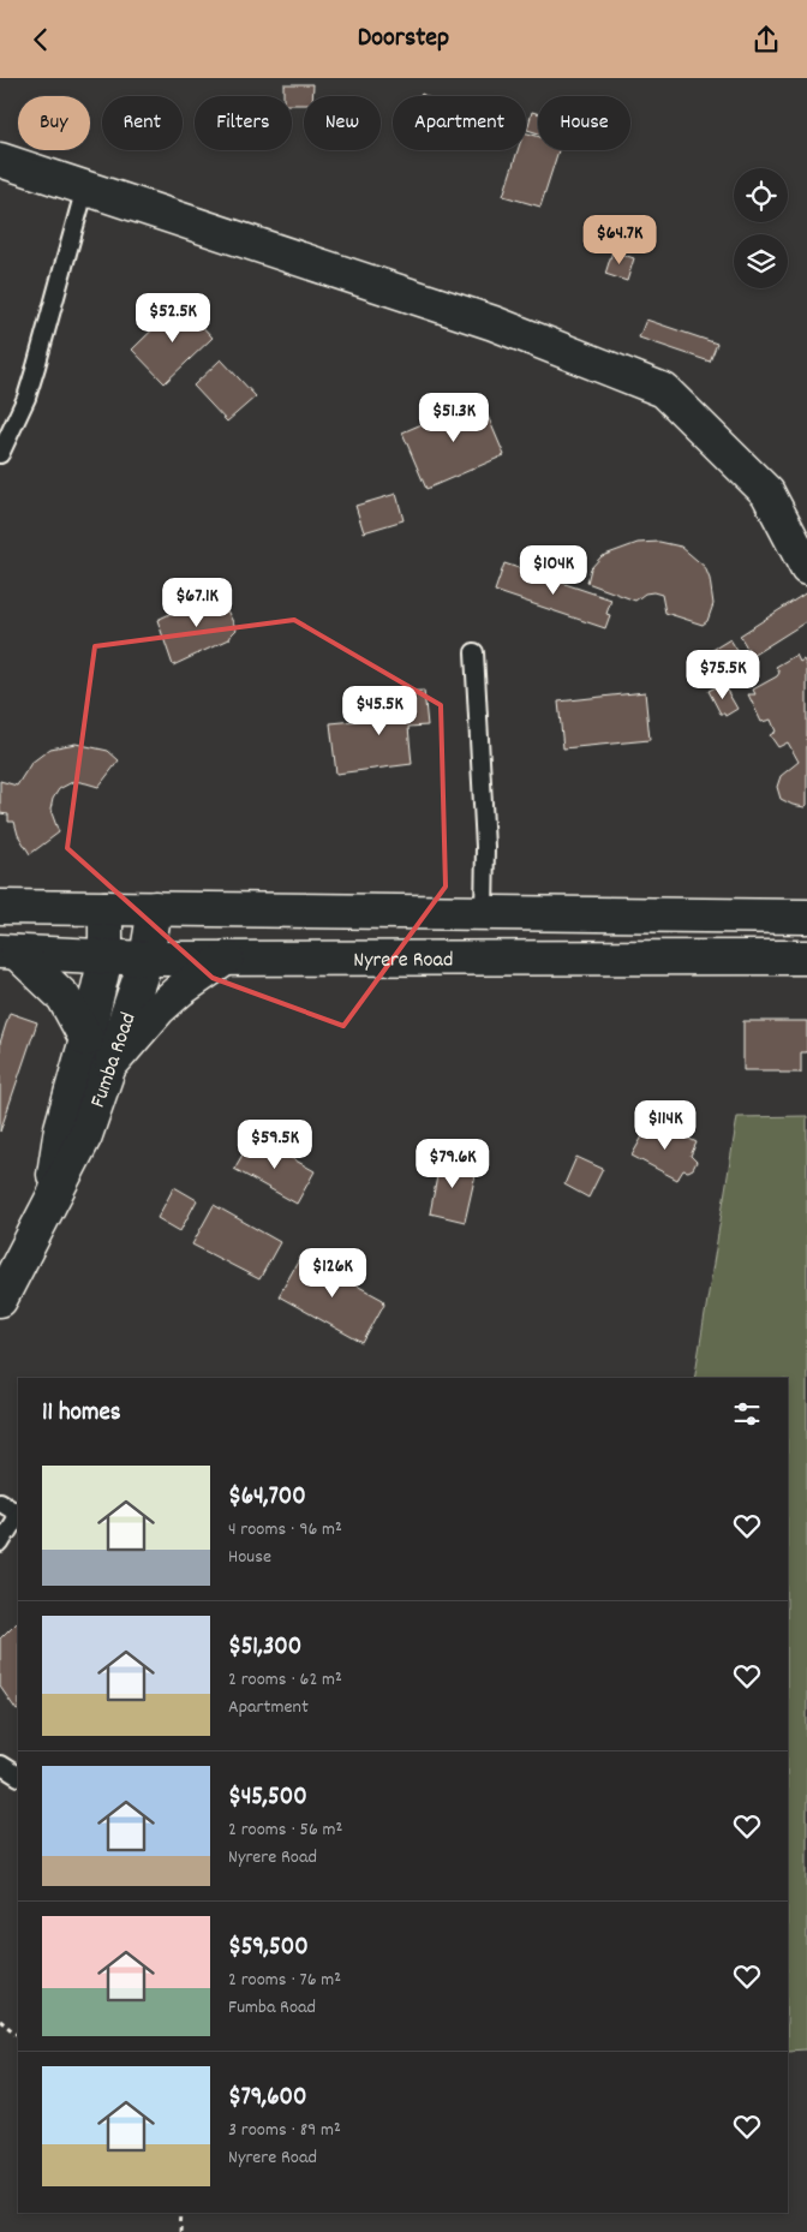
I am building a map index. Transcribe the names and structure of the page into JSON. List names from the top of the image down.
{
  "streets": {
    "main road": ["Nyrere Road", "Fumba Road"]
  },
  "crossings": [
    ["Nyrere Road", "Fumba Road"]
  ],
  "page": {
    "header": "Doorstep",
    "chip": [
      "Buy",
      "Rent",
      "Filters",
      "New",
      "Apartment",
      "House"
    ],
    "price": [
      "$64.7K",
      "$52.5K",
      "$51.3K",
      "$104K",
      "$67.1K",
      "$75.5K",
      "$45.5K",
      "$114K",
      "$59.5K",
      "$79.6K",
      "$126K"
    ],
    "heading": "11 homes",
    "list": [
      {
        "name": "$64,700",
        "note": "4 rooms · 96 m² · House"
      },
      {
        "name": "$51,300",
        "note": "2 rooms · 62 m² · Apartment"
      },
      {
        "name": "$45,500",
        "note": "2 rooms · 56 m² · Nyrere Road"
      },
      {
        "name": "$59,500",
        "note": "2 rooms · 76 m² · Fumba Road"
      },
      {
        "name": "$79,600",
        "note": "3 rooms · 89 m² · Nyrere Road"
      }
    ]
  }
}
